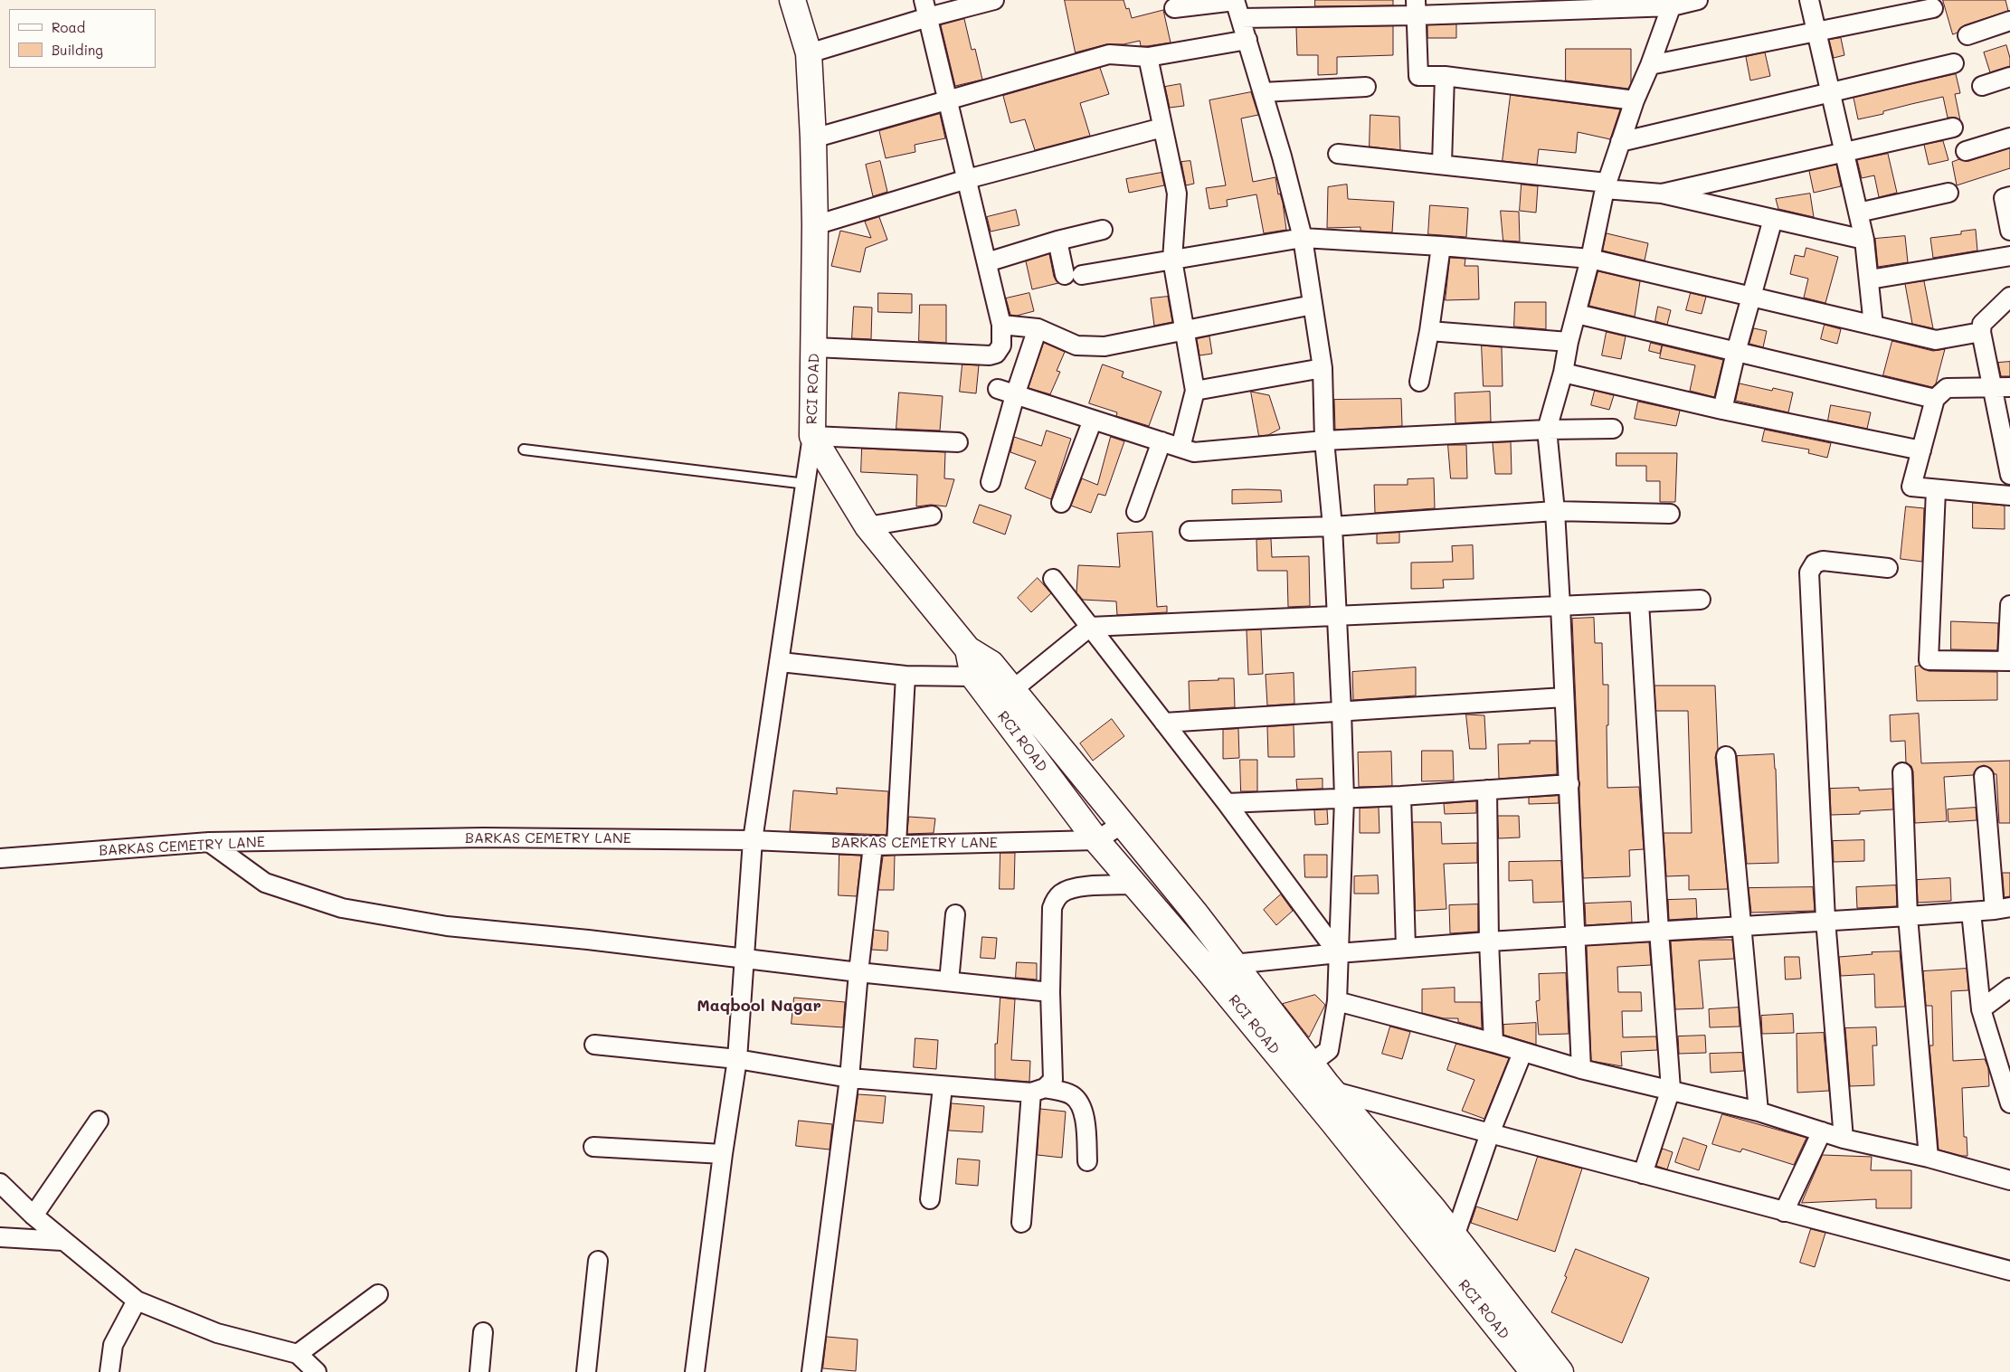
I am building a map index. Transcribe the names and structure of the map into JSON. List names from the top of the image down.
{
  "streets": {
    "street": ["RCI ROAD", "BARKAS CEMETRY LANE"]
  },
  "crossings": [
    ["RCI ROAD", "BARKAS CEMETRY LANE"]
  ],
  "districts": ["Maqbool Nagar"],
  "legend": ["Road", "Building"]
}
